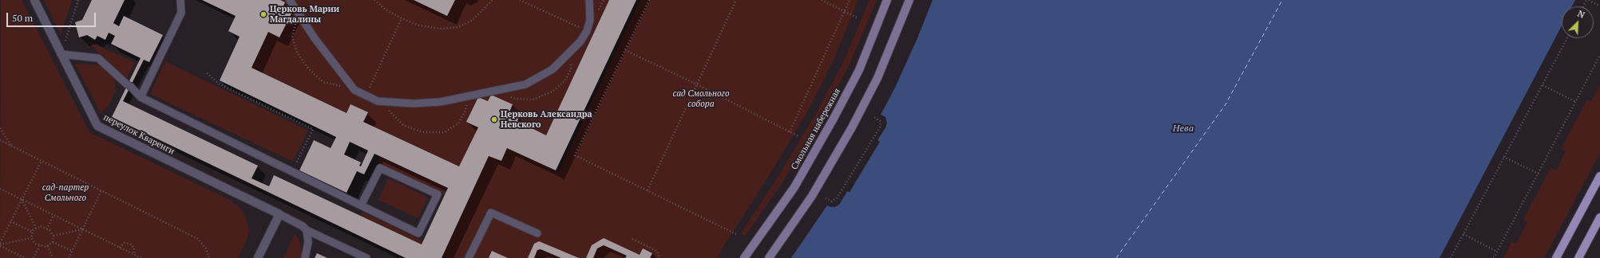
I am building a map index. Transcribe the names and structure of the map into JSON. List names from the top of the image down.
{
  "streets": {
    "main road": ["Смольная набережная"],
    "street": ["переулок Кваренги"]
  },
  "water": ["Нева"],
  "parks": ["сад Смольного собора", "сад-партер Смольного"],
  "places": ["Церковь Марии Магдалины", "Церковь Александра Невского"],
  "scale_bar": "50 m",
  "north": "top right"
}
